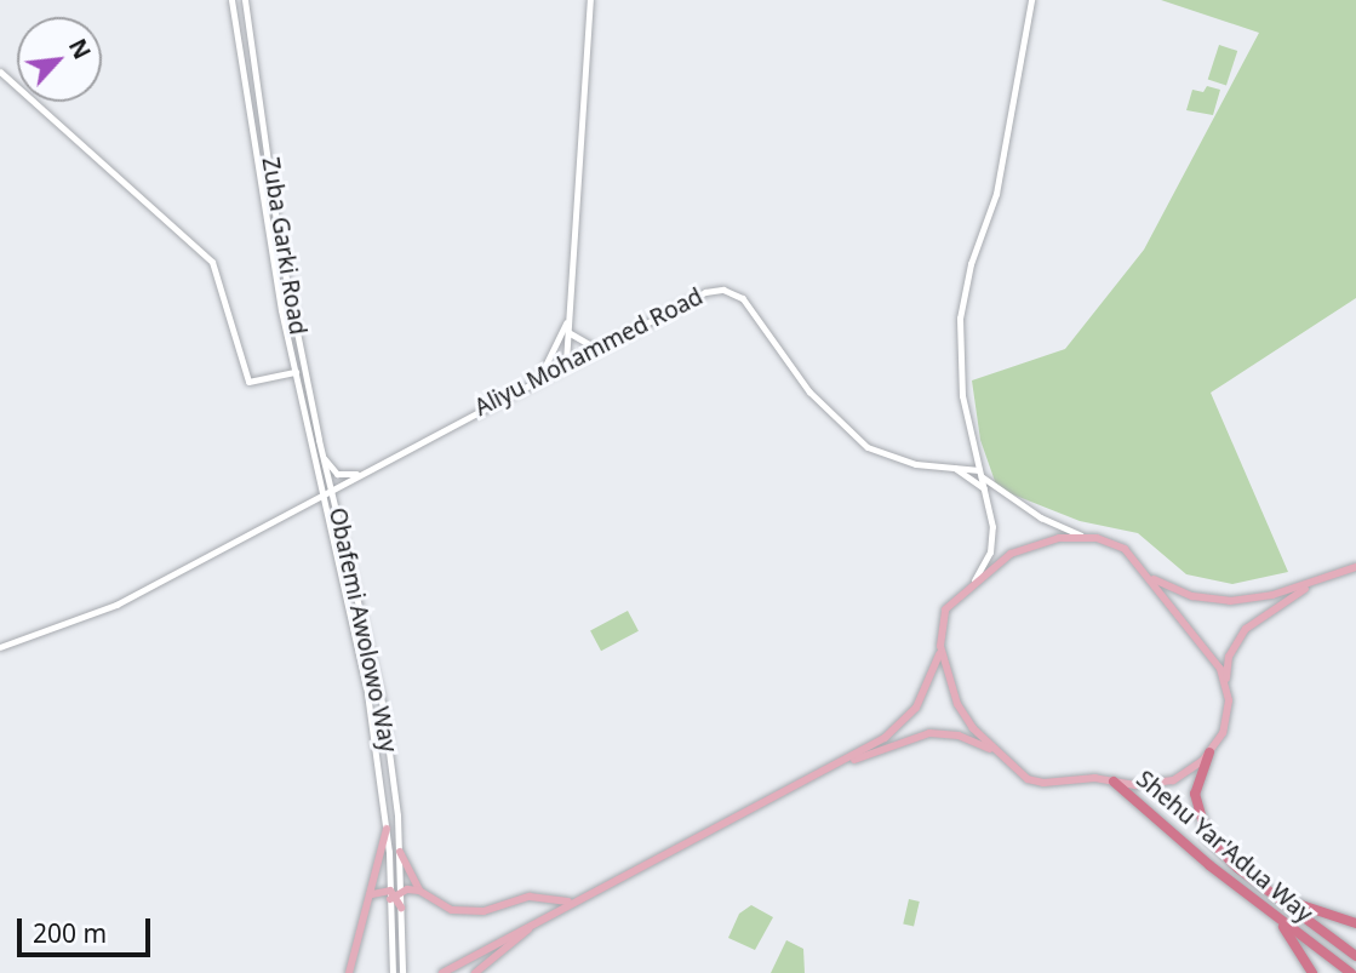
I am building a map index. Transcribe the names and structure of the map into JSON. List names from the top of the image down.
{
  "streets": {
    "highway": ["Shehu Yar'Adua Way"],
    "main road": ["Zuba Garki Road", "Obafemi Awolowo Way"],
    "street": ["Aliyu Mohammed Road"]
  },
  "crossings": [
    ["Zuba Garki Road", "Aliyu Mohammed Road"],
    ["Zuba Garki Road", "Obafemi Awolowo Way"],
    ["Aliyu Mohammed Road", "Obafemi Awolowo Way"]
  ],
  "scale_bar": "200 m",
  "north": "top right"
}
